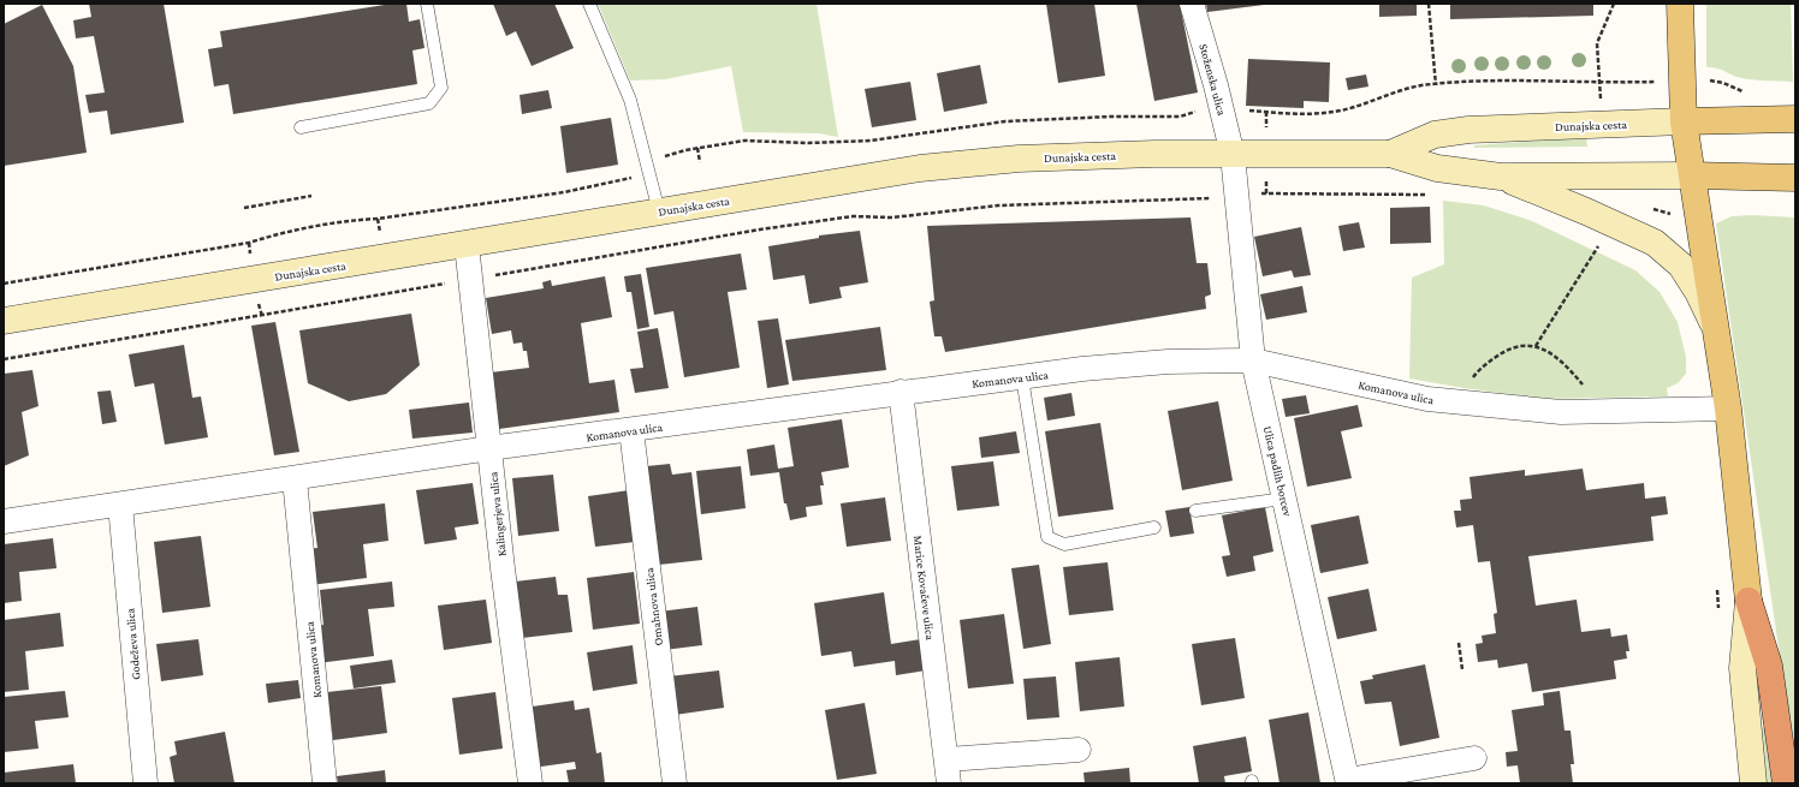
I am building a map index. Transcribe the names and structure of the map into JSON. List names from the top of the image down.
{
  "streets": {
    "main road": ["Dunajska cesta"],
    "street": [
      "Stoženska ulica",
      "Komanova ulica",
      "Ulica padlih borcev",
      "Kalingerjeva ulica",
      "Marice Kovačeve ulica",
      "Omahnova ulica",
      "Godeževa ulica"
    ]
  },
  "crossings": [
    ["Stoženska ulica", "Dunajska cesta"],
    ["Stoženska ulica", "Ulica padlih borcev"],
    ["Dunajska cesta", "Ulica padlih borcev"],
    ["Dunajska cesta", "Kalingerjeva ulica"],
    ["Komanova ulica", "Ulica padlih borcev"],
    ["Komanova ulica", "Kalingerjeva ulica"],
    ["Komanova ulica", "Marice Kovačeve ulica"],
    ["Komanova ulica", "Omahnova ulica"],
    ["Komanova ulica", "Godeževa ulica"]
  ]
}
